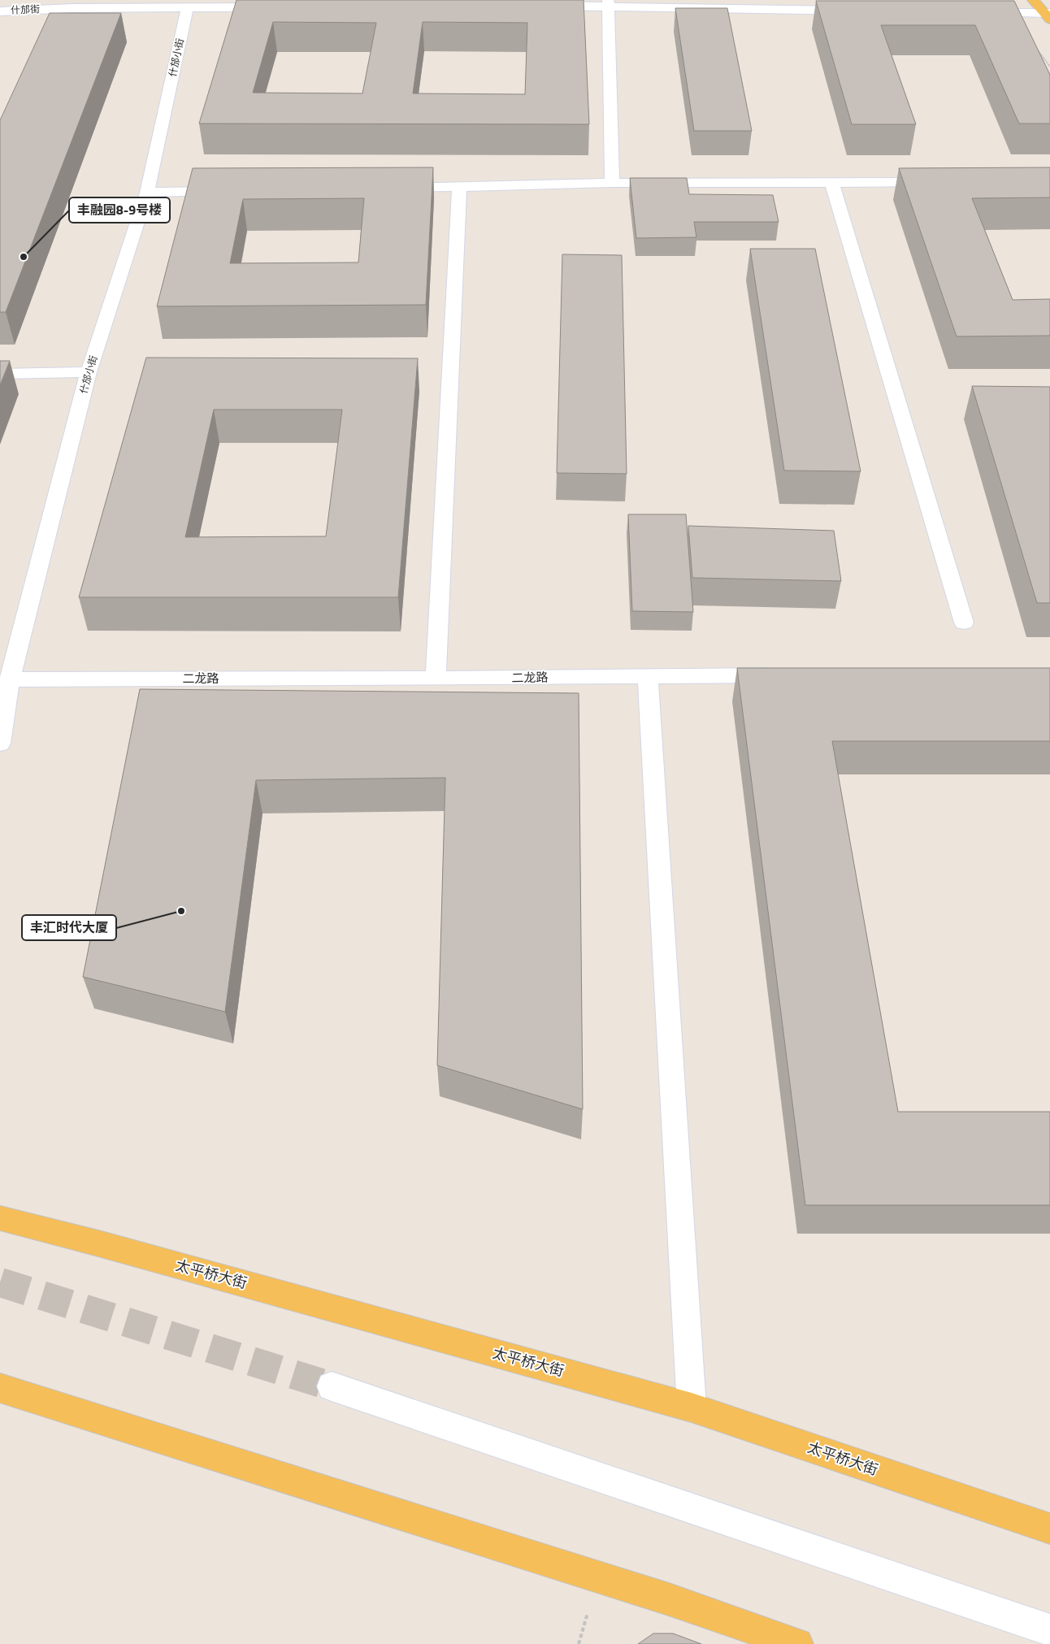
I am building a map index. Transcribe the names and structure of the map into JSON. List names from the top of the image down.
{
  "streets": {
    "main road": ["太平桥大街"],
    "street": ["什邡街", "什邡小街", "二龙路"]
  },
  "crossings": [
    ["什邡街", "什邡小街"],
    ["什邡小街", "二龙路"]
  ],
  "places": ["丰融园8-9号楼", "丰汇时代大厦"]
}
